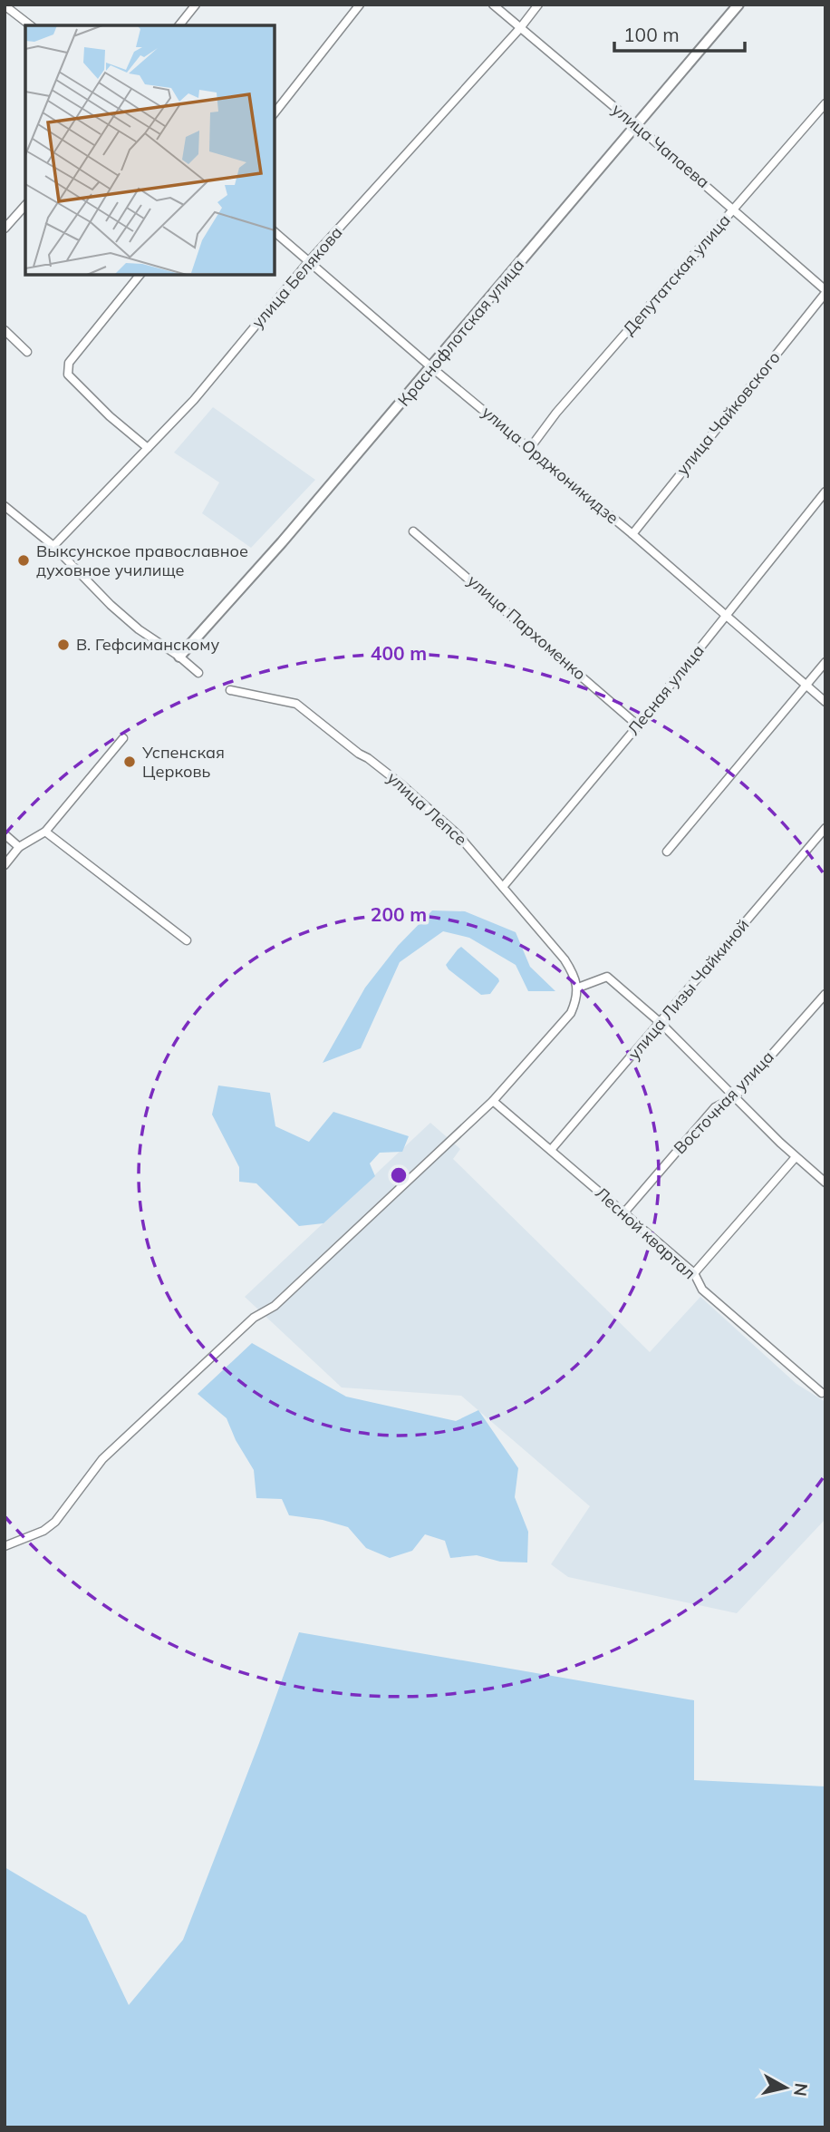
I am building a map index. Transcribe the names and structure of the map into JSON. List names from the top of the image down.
{
  "streets": {
    "street": [
      "улица Чапаева",
      "Депутатская улица",
      "улица Белякова",
      "Краснофлотская улица",
      "улица Чайковского",
      "улица Орджоникидзе",
      "улица Пархоменко",
      "Лесная улица",
      "улица Лепсе",
      "улица Лизы Чайкиной",
      "Восточная улица",
      "Лесной квартал"
    ]
  },
  "crossings": [
    ["улица Чапаева", "Депутатская улица"],
    ["улица Чапаева", "улица Белякова"],
    ["улица Чапаева", "Краснофлотская улица"],
    ["улица Чапаева", "улица Чайковского"],
    ["Депутатская улица", "улица Орджоникидзе"],
    ["улица Белякова", "улица Орджоникидзе"],
    ["Краснофлотская улица", "улица Орджоникидзе"],
    ["улица Чайковского", "улица Орджоникидзе"],
    ["улица Орджоникидзе", "Лесная улица"],
    ["улица Пархоменко", "Лесная улица"],
    ["Лесная улица", "улица Лепсе"],
    ["улица Лизы Чайкиной", "Лесной квартал"],
    ["Восточная улица", "Лесной квартал"]
  ],
  "places": ["Выксунское православное духовное училище", "В. Гефсиманскому", "Успенская Церковь"],
  "scale_bar": "100 m",
  "north": "right",
  "rings": ["400 m", "200 m"]
}
